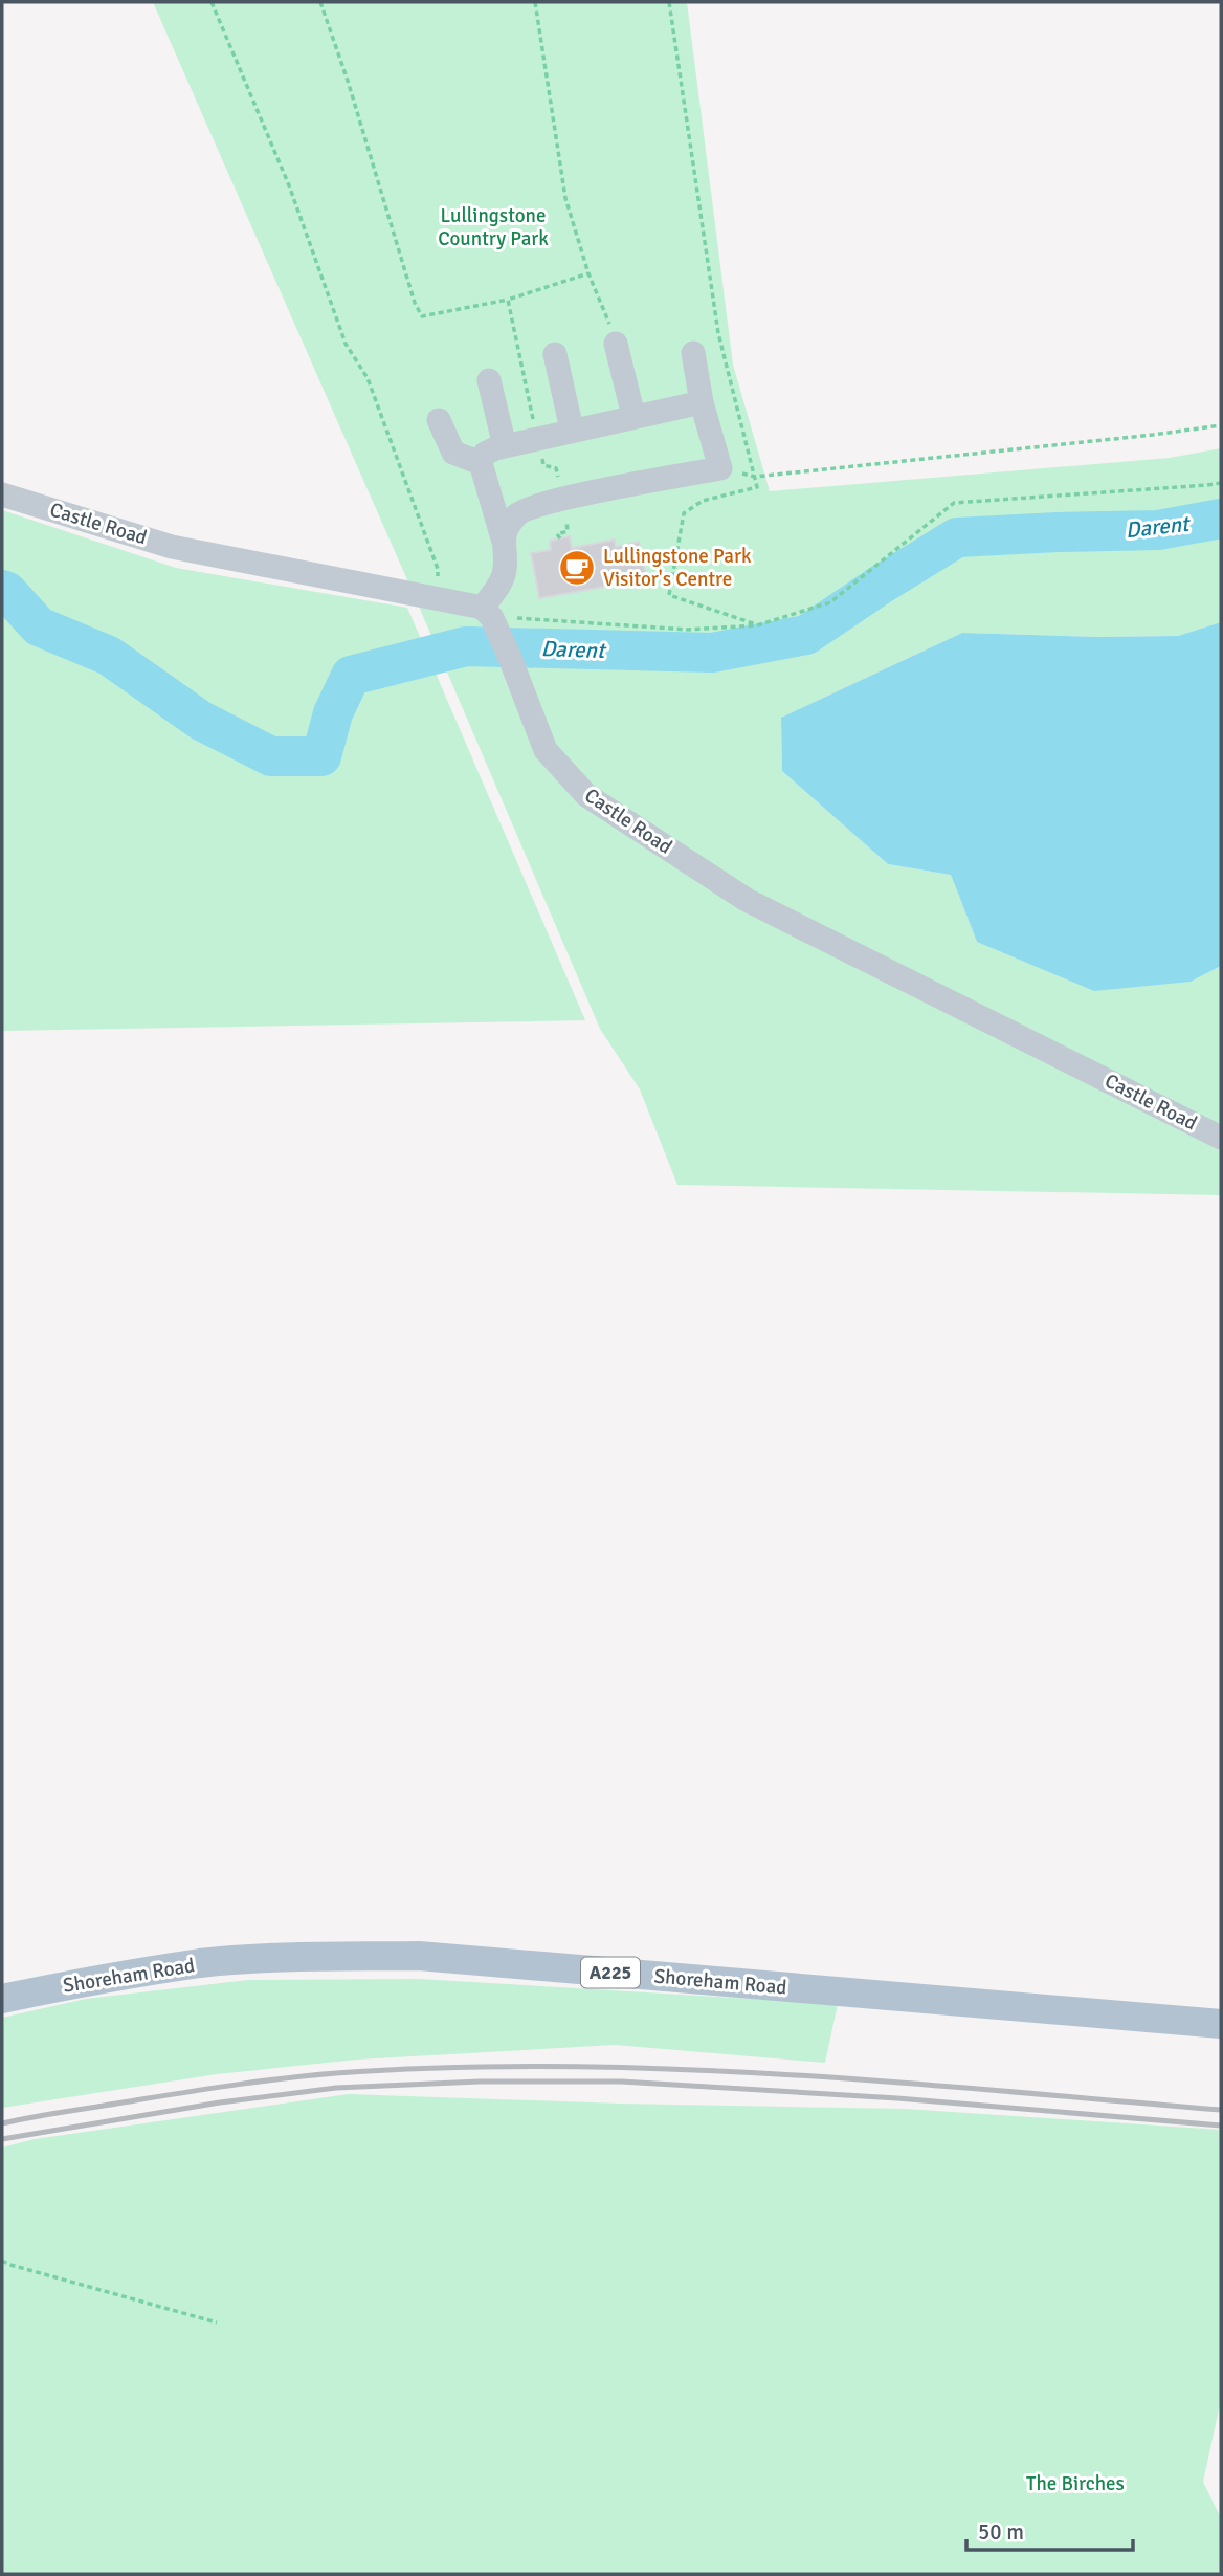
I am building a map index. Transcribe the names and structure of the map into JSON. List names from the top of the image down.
{
  "streets": {
    "main road": ["A225", "Shoreham Road"],
    "street": ["Castle Road"]
  },
  "water": ["Darent"],
  "parks": ["Lullingstone Country Park", "The Birches"],
  "places": {
    "cafe": ["Lullingstone Park Visitor's Centre"]
  },
  "scale_bar": "50 m"
}
